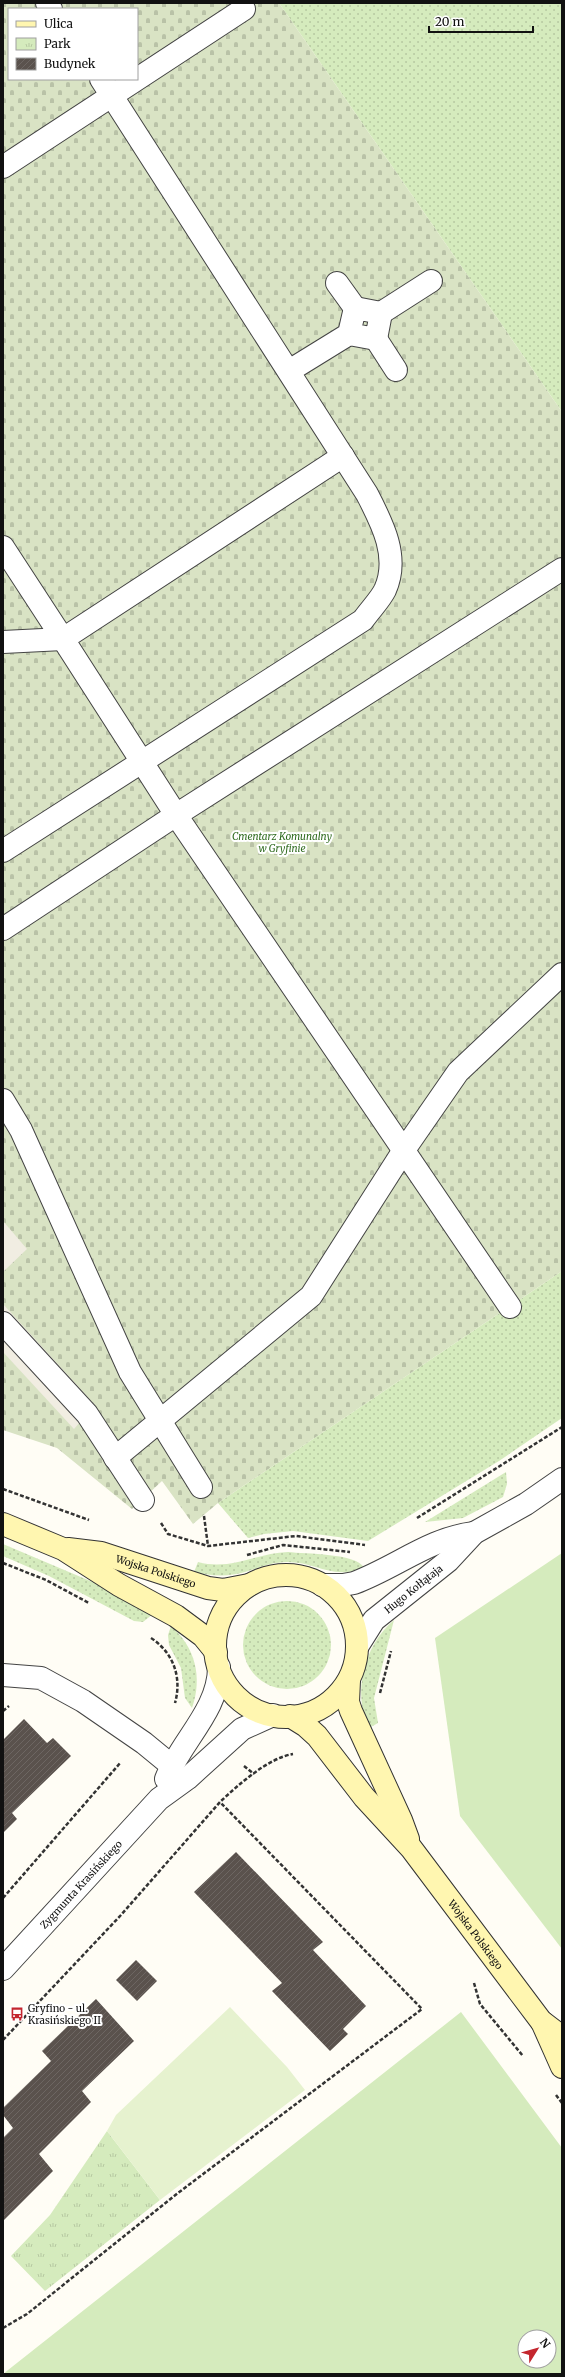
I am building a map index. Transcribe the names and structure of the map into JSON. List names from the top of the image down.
{
  "streets": {
    "main road": ["Wojska Polskiego"],
    "street": ["Hugo Kołłątaja", "Zygmunta Krasińskiego"]
  },
  "crossings": [
    ["Wojska Polskiego", "Hugo Kołłątaja"],
    ["Wojska Polskiego", "Zygmunta Krasińskiego"],
    ["Hugo Kołłątaja", "Zygmunta Krasińskiego"]
  ],
  "parks": ["Cmentarz Komunalny w Gryfinie"],
  "places": {
    "bus stop": ["Gryfino - ul. Krasińskiego II"]
  },
  "legend": ["Ulica", "Park", "Budynek"],
  "scale_bar": "20 m",
  "north": "top right"
}
